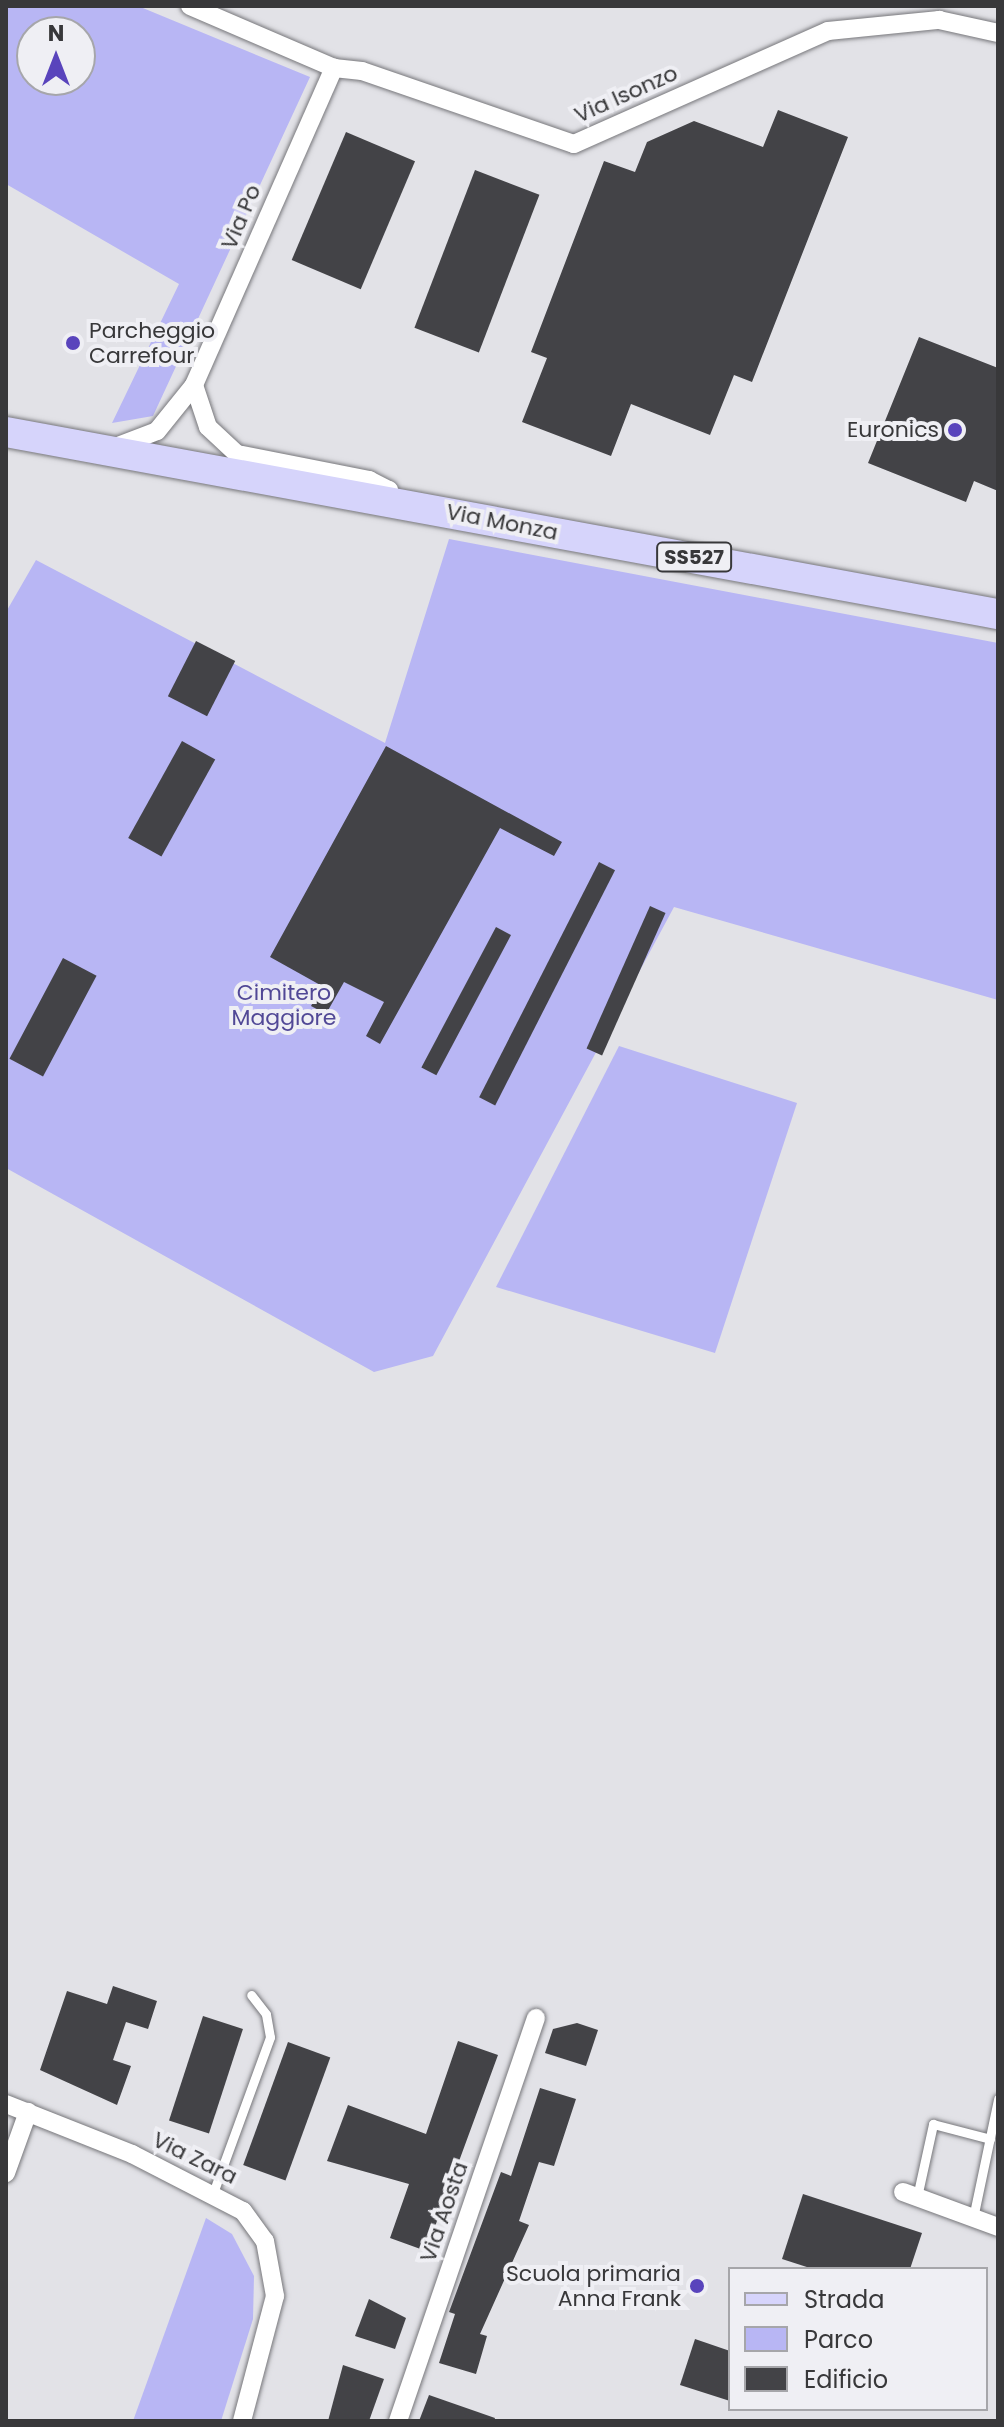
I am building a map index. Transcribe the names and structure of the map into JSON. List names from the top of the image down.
{
  "streets": {
    "main road": ["Via Monza", "SS527"],
    "street": [
      "Via Isonzo",
      "Via Po",
      "Via Zara",
      "Via Aosta"
    ]
  },
  "crossings": [
    ["Via Isonzo", "Via Po"],
    ["Via Po", "Via Monza"]
  ],
  "parks": ["Cimitero Maggiore"],
  "places": ["Parcheggio Carrefour", "Euronics", "Scuola primaria Anna Frank"],
  "legend": ["Strada", "Parco", "Edificio"],
  "north": "top"
}
